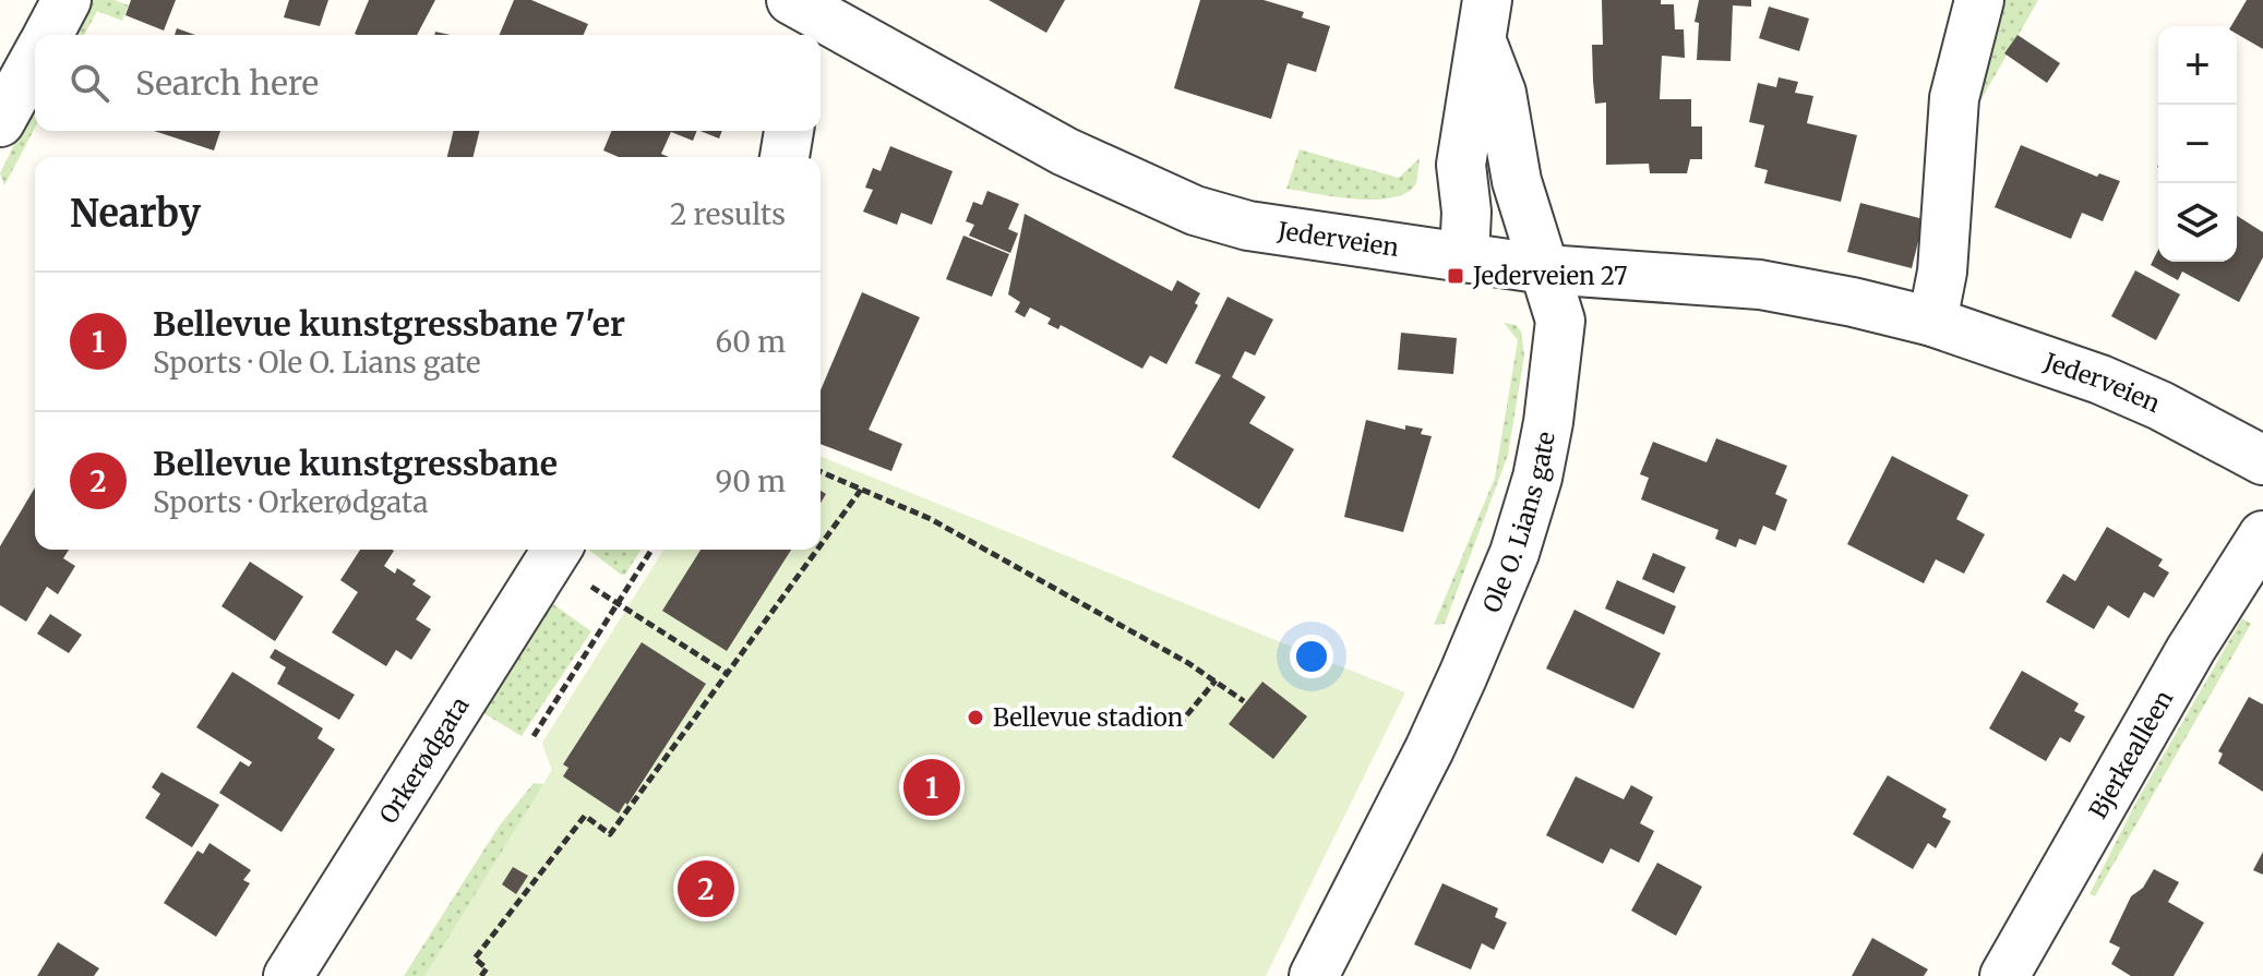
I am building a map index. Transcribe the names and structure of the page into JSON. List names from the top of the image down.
{
  "streets": {
    "street": [
      "Jederveien",
      "Ole O. Lians gate",
      "Bjerkeallèen",
      "Orkerødgata"
    ]
  },
  "crossings": [
    ["Jederveien", "Ole O. Lians gate"]
  ],
  "places": {
    "transit": ["Jederveien 27"],
    "other": ["Bellevue stadion"]
  },
  "page": {
    "map_buttons": ["+", "−"],
    "search": "Search here",
    "heading": ["Nearby", "2 results"],
    "list": [
      {
        "mark": "1",
        "name": "Bellevue kunstgressbane 7'er",
        "note": "Sports · Ole O. Lians gate",
        "value": "60 m"
      },
      {
        "mark": "2",
        "name": "Bellevue kunstgressbane",
        "note": "Sports · Orkerødgata",
        "value": "90 m"
      }
    ],
    "pins": ["1", "2"]
  }
}
